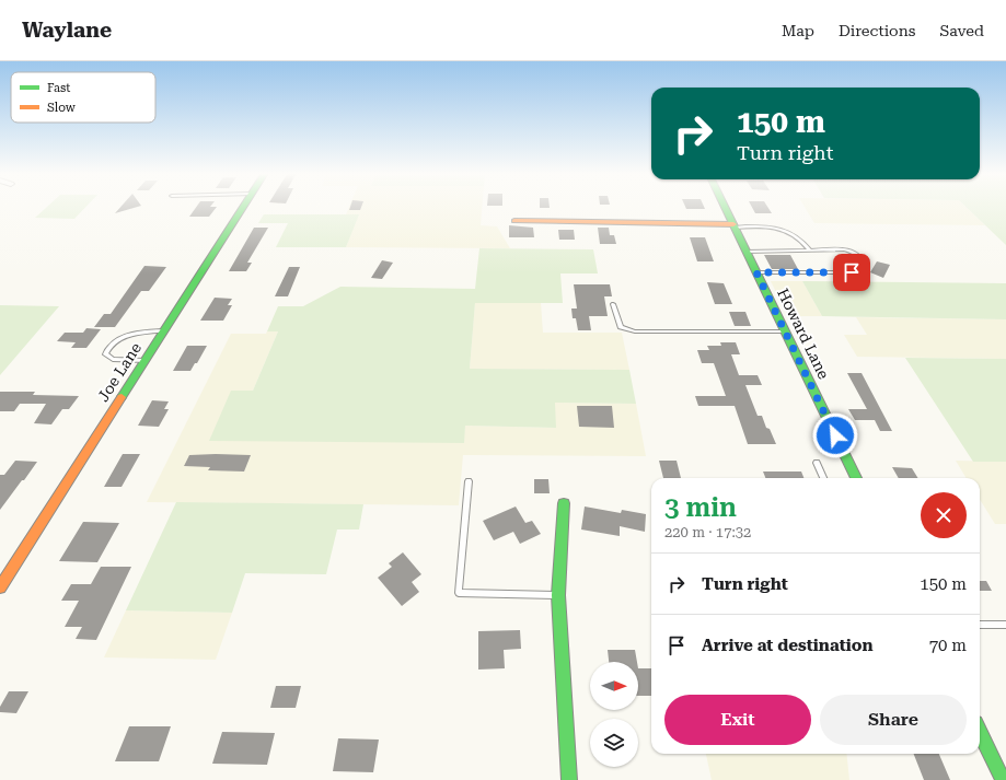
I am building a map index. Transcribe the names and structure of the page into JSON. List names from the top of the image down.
{
  "streets": {
    "street": ["Howard Lane", "Joe Lane"]
  },
  "legend": ["Fast", "Slow"],
  "north": "right",
  "page": {
    "header": "Waylane",
    "nav": ["Map", "Directions", "Saved"],
    "turn": ["150 m", "Turn right"],
    "heading": ["3 min", "220 m · 17:32"],
    "list": [
      {
        "name": "Turn right",
        "value": "150 m"
      },
      {
        "name": "Arrive at destination",
        "value": "70 m"
      }
    ],
    "buttons": ["Exit", "Share"]
  }
}
